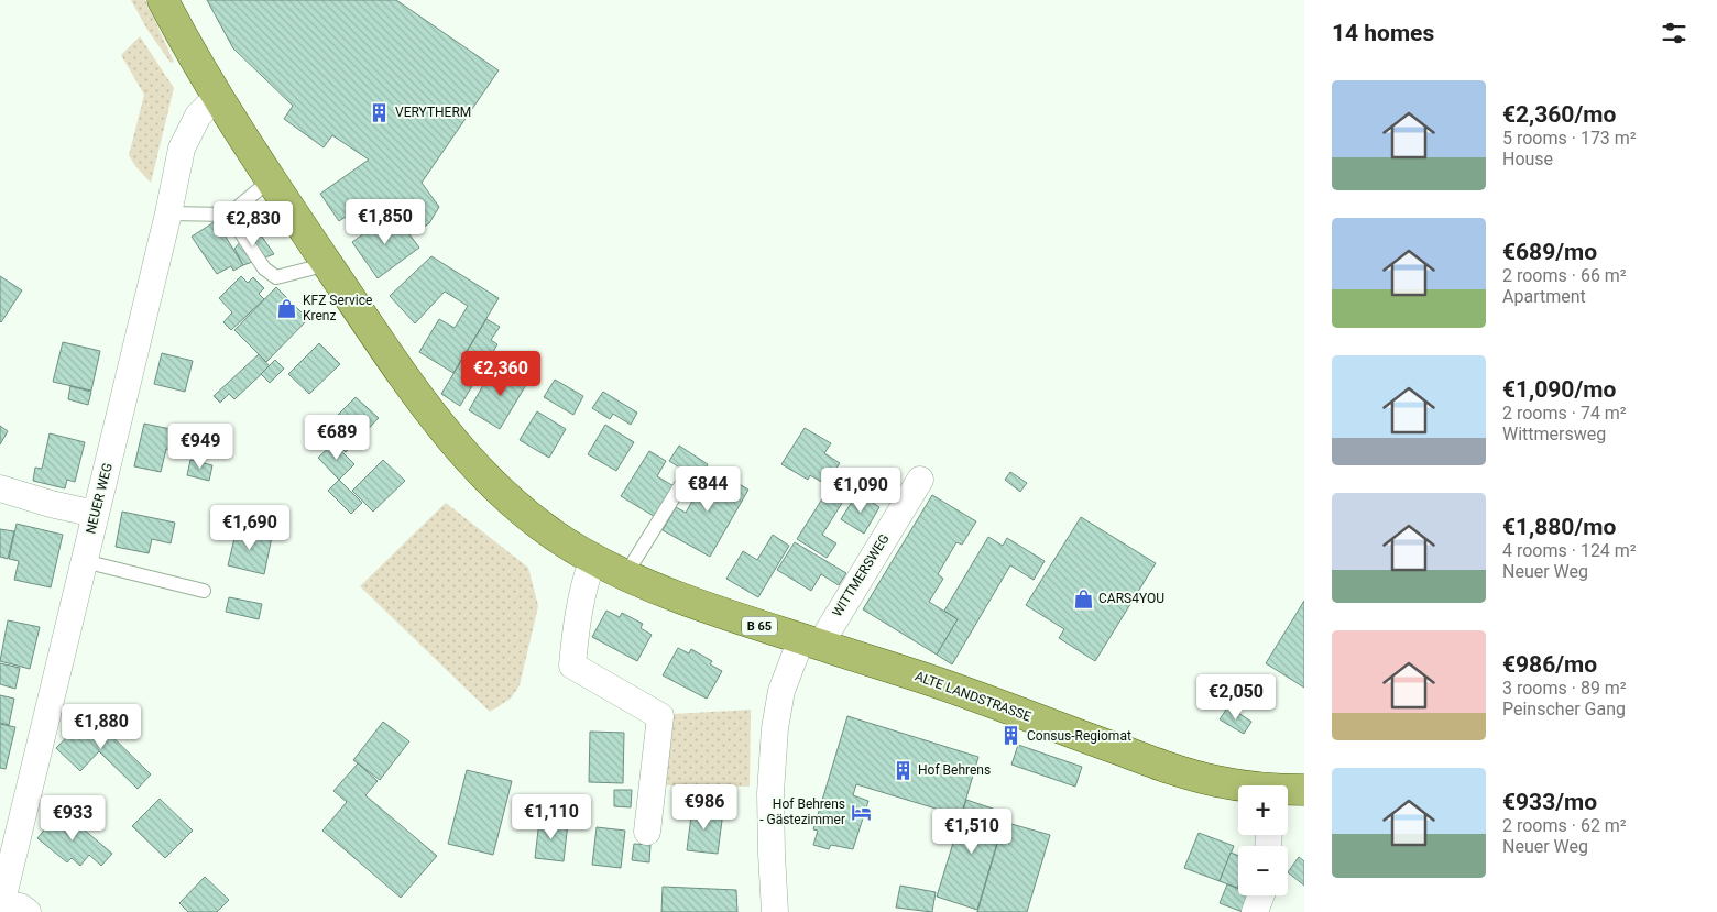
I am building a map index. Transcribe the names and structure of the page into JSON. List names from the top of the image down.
{
  "streets": {
    "main road": ["B 65", "ALTE LANDSTRASSE"],
    "street": ["NEUER WEG", "WITTMERSWEG"]
  },
  "crossings": [
    ["NEUER WEG", "B 65"],
    ["WITTMERSWEG", "B 65"],
    ["WITTMERSWEG", "ALTE LANDSTRASSE"],
    ["B 65", "ALTE LANDSTRASSE"]
  ],
  "places": {
    "building": ["VERYTHERM", "Consus-Regiomat", "Hof Behrens"],
    "shop": ["KFZ Service Krenz", "CARS4YOU"],
    "hotel": ["Hof Behrens - Gästezimmer"]
  },
  "page": {
    "heading": "14 homes",
    "list": [
      {
        "name": "€2,360/mo",
        "note": "5 rooms · 173 m² · House"
      },
      {
        "name": "€689/mo",
        "note": "2 rooms · 66 m² · Apartment"
      },
      {
        "name": "€1,090/mo",
        "note": "2 rooms · 74 m² · Wittmersweg"
      },
      {
        "name": "€1,880/mo",
        "note": "4 rooms · 124 m² · Neuer Weg"
      },
      {
        "name": "€986/mo",
        "note": "3 rooms · 89 m² · Peinscher Gang"
      },
      {
        "name": "€933/mo",
        "note": "2 rooms · 62 m² · Neuer Weg"
      }
    ],
    "price": [
      "€1,850",
      "€2,830",
      "€2,360",
      "€689",
      "€949",
      "€844",
      "€1,090",
      "€1,690",
      "€2,050",
      "€1,880",
      "€986",
      "€1,110",
      "€933",
      "€1,510"
    ],
    "map_buttons": ["+", "−"]
  }
}
